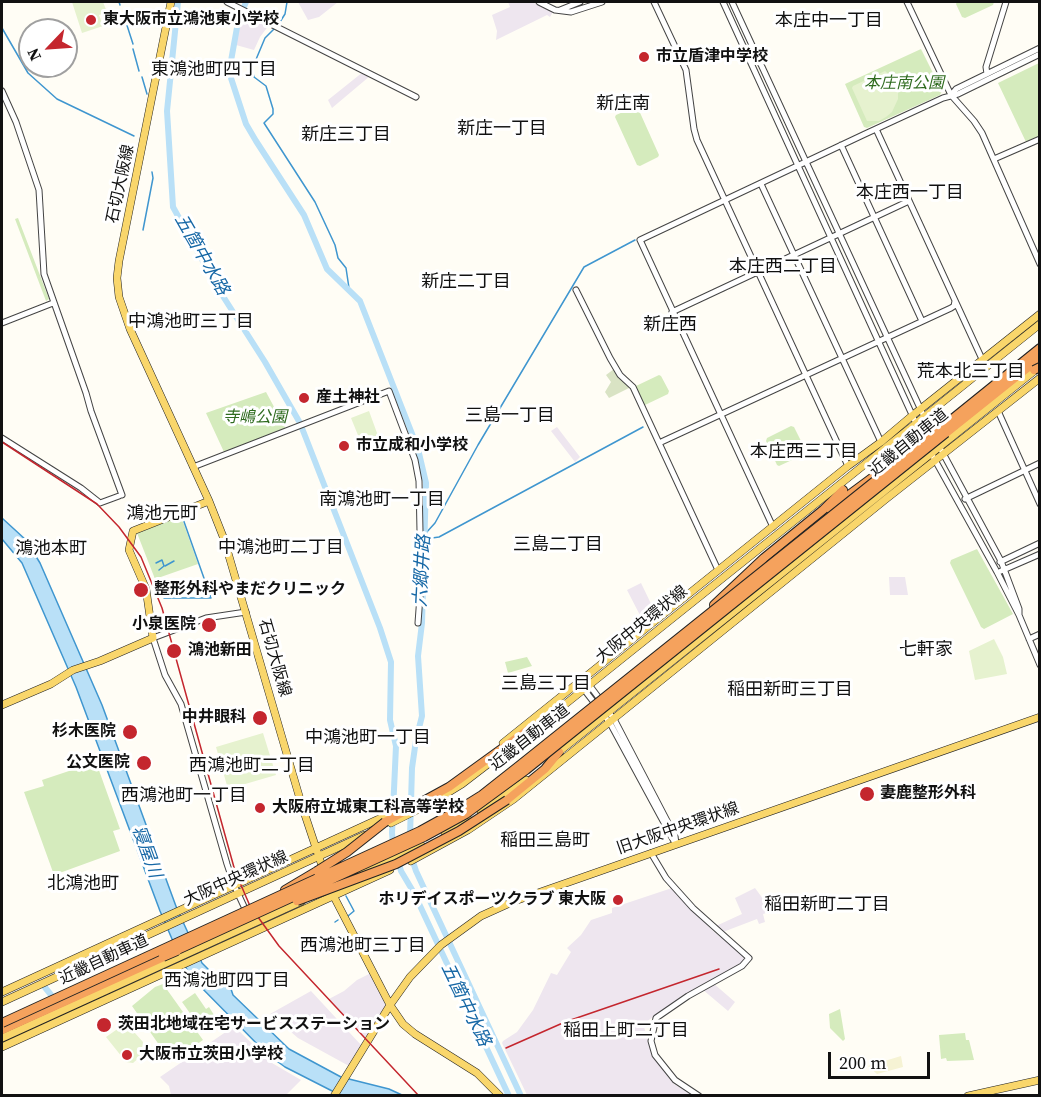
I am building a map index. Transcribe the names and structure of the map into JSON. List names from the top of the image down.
{
  "streets": {
    "highway": ["近畿自動車道"],
    "main road": ["石切大阪線", "大阪中央環状線", "旧大阪中央環状線"]
  },
  "crossings": [
    ["石切大阪線", "大阪中央環状線"],
    ["石切大阪線", "旧大阪中央環状線"]
  ],
  "districts": [
    "本庄中一丁目",
    "東鴻池町四丁目",
    "新庄南",
    "新庄一丁目",
    "新庄三丁目",
    "本庄西一丁目",
    "本庄西二丁目",
    "新庄二丁目",
    "中鴻池町三丁目",
    "新庄西",
    "荒本北三丁目",
    "三島一丁目",
    "本庄西三丁目",
    "南鴻池町一丁目",
    "鴻池元町",
    "三島二丁目",
    "中鴻池町二丁目",
    "鴻池本町",
    "七軒家",
    "三島三丁目",
    "稲田新町三丁目",
    "中鴻池町一丁目",
    "西鴻池町二丁目",
    "西鴻池町一丁目",
    "稲田三島町",
    "北鴻池町",
    "稲田新町二丁目",
    "西鴻池町三丁目",
    "西鴻池町四丁目",
    "稲田上町二丁目"
  ],
  "water": ["五箇中水路", "六郷井路", "寝屋川"],
  "parks": ["本庄南公園", "寺嶋公園"],
  "places": [
    "東大阪市立鴻池東小学校",
    "市立盾津中学校",
    "産土神社",
    "市立成和小学校",
    "整形外科やまだクリニック",
    "小泉医院",
    "鴻池新田",
    "中井眼科",
    "杉木医院",
    "公文医院",
    "妻鹿整形外科",
    "大阪府立城東工科高等学校",
    "ホリデイスポーツクラブ 東大阪",
    "茨田北地域在宅サービスステーション",
    "大阪市立茨田小学校"
  ],
  "scale_bar": "200 m",
  "north": "bottom left"
}
